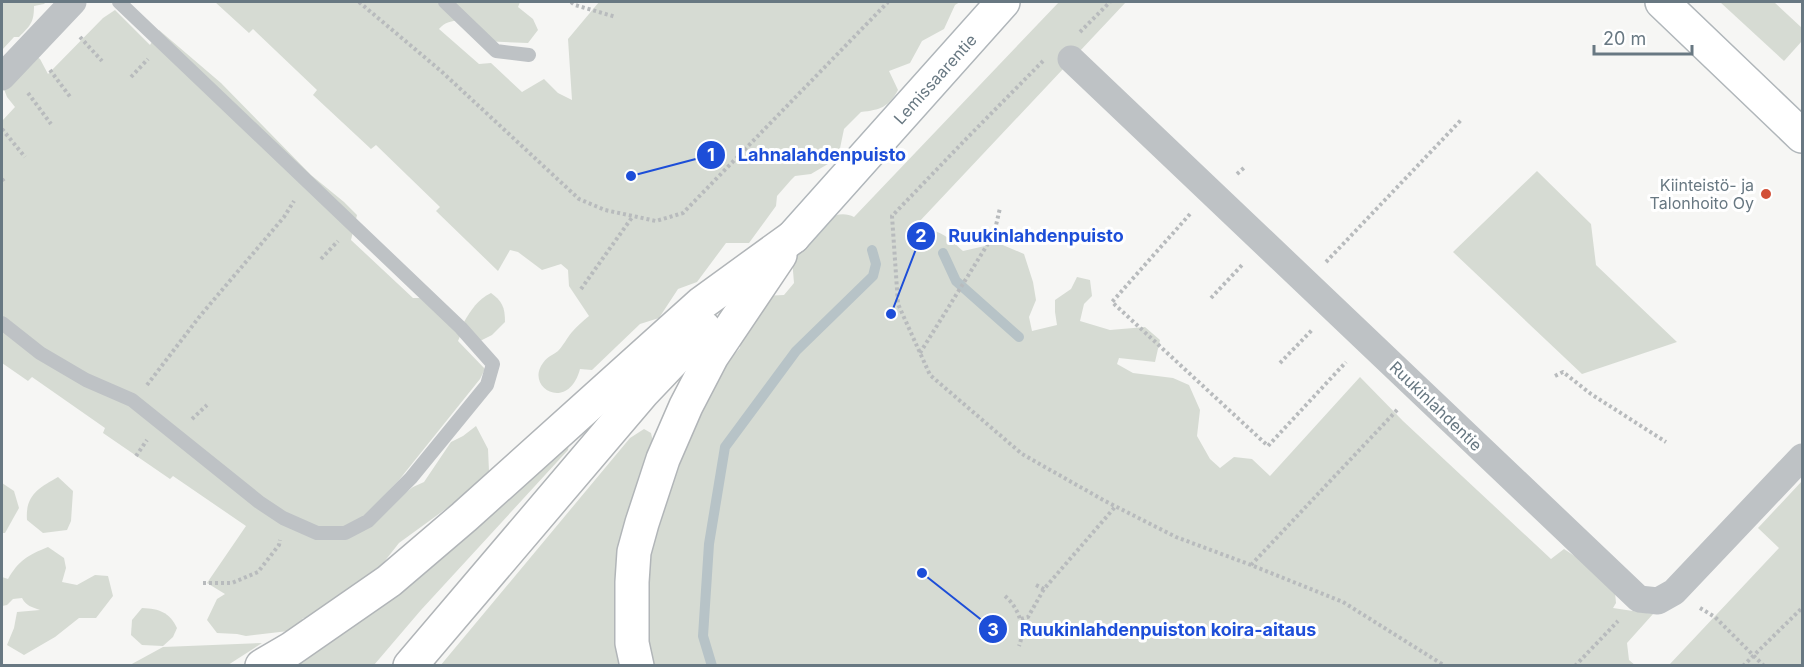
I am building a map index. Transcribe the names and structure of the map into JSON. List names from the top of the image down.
{
  "streets": {
    "main road": ["Lemissaarentie"],
    "street": ["Ruukinlahdentie"]
  },
  "places": [
    "Lahnalahdenpuisto",
    "Kiinteistö- ja Talonhoito Oy",
    "Ruukinlahdenpuisto",
    "Ruukinlahdenpuiston koira-aitaus"
  ],
  "scale_bar": "20 m"
}
